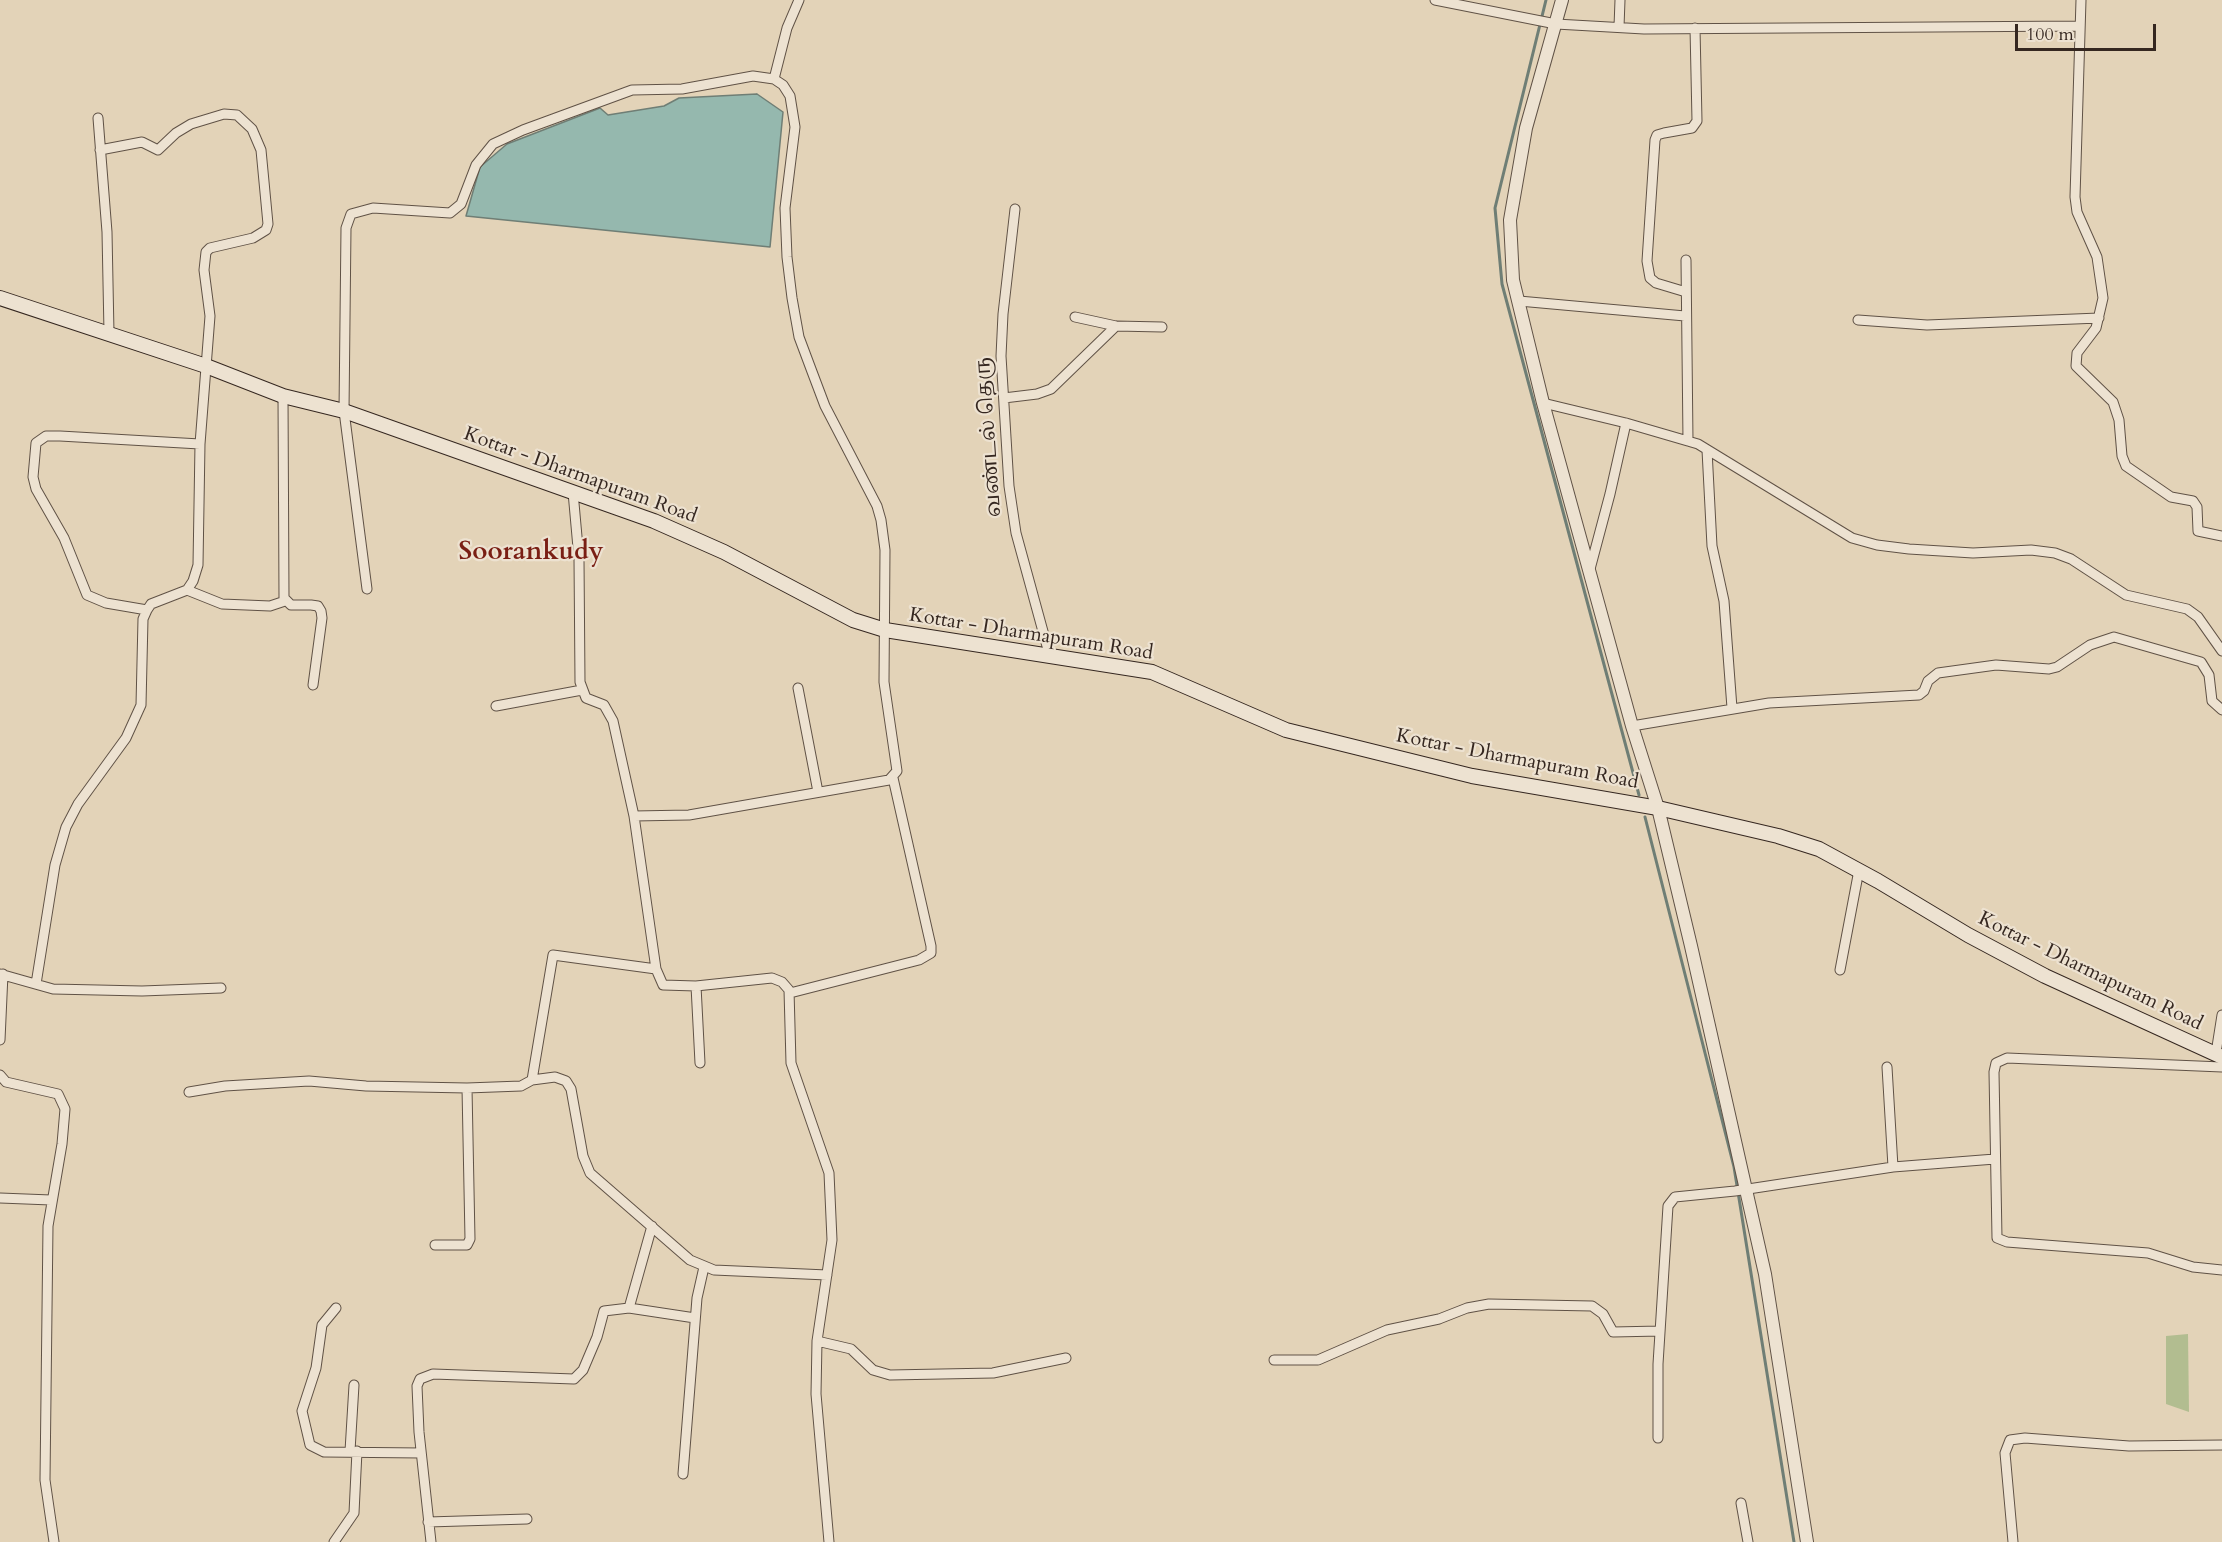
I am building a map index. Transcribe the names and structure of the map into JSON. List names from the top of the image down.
{
  "streets": {
    "main road": ["Kottar - Dharmapuram Road"],
    "street": ["வண்டல் தெரு"]
  },
  "crossings": [
    ["வண்டல் தெரு", "Kottar - Dharmapuram Road"]
  ],
  "districts": ["Soorankudy"],
  "scale_bar": "100 m"
}
